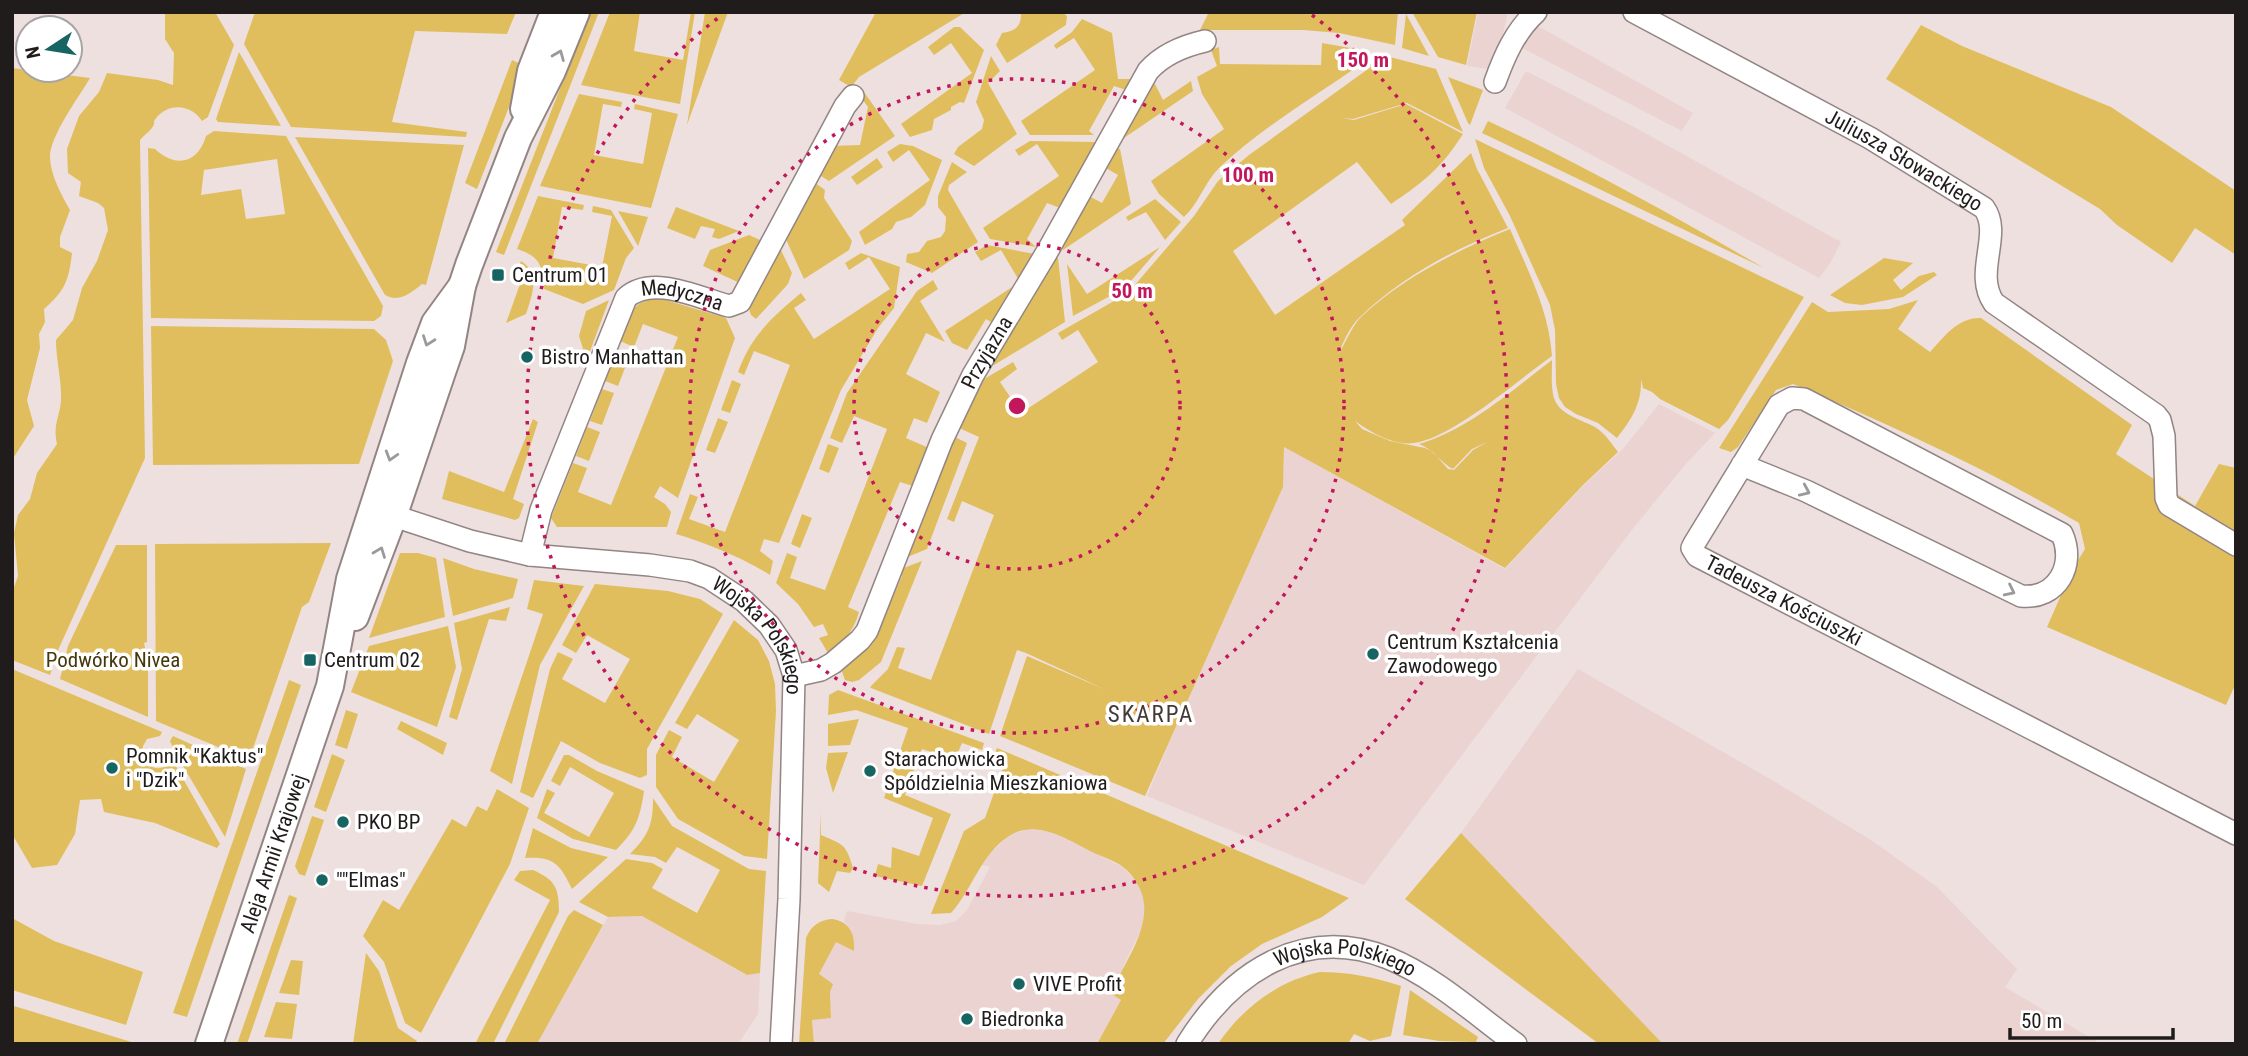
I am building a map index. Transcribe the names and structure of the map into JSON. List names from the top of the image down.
{
  "streets": {
    "street": [
      "Juliusza Słowackiego",
      "Medyczna",
      "Przyjazna",
      "Tadeusza Kościuszki",
      "Wojska Polskiego",
      "Aleja Armii Krajowej"
    ]
  },
  "crossings": [
    ["Medyczna", "Wojska Polskiego"],
    ["Przyjazna", "Wojska Polskiego"],
    ["Wojska Polskiego", "Aleja Armii Krajowej"]
  ],
  "districts": ["SKARPA"],
  "parks": ["Podwórko Nivea"],
  "places": {
    "transit": ["Centrum 01", "Centrum 02"],
    "other": [
      "Bistro Manhattan",
      "Centrum Kształcenia Zawodowego",
      "Pomnik \"Kaktus\" i \"Dzik\"",
      "Starachowicka Spóldzielnia Mieszkaniowa",
      "PKO BP",
      "\"\"Elmas\"",
      "VIVE Profit",
      "Biedronka"
    ]
  },
  "scale_bar": "50 m",
  "north": "left",
  "rings": ["150 m", "100 m", "50 m"]
}
